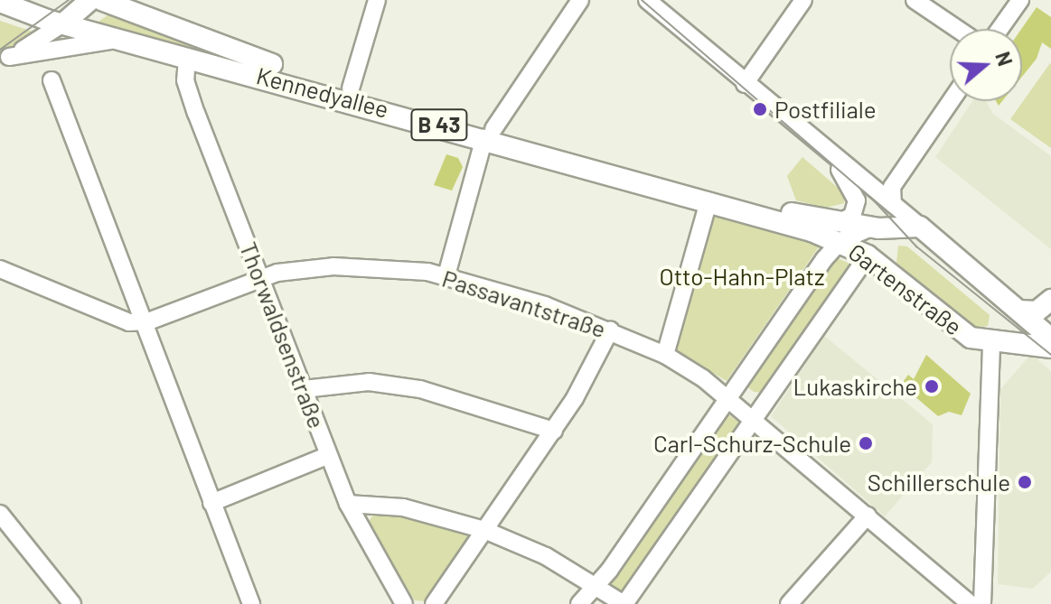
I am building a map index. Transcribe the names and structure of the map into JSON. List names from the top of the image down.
{
  "streets": {
    "main road": ["Kennedyallee", "B 43", "Gartenstraße"],
    "street": ["Passavantstraße", "Thorwaldsenstraße"]
  },
  "crossings": [
    ["Kennedyallee", "Gartenstraße"],
    ["Kennedyallee", "Thorwaldsenstraße"],
    ["Passavantstraße", "Thorwaldsenstraße"]
  ],
  "parks": ["Otto-Hahn-Platz"],
  "places": [
    "Postfiliale",
    "Lukaskirche",
    "Carl-Schurz-Schule",
    "Schillerschule"
  ],
  "north": "right"
}
